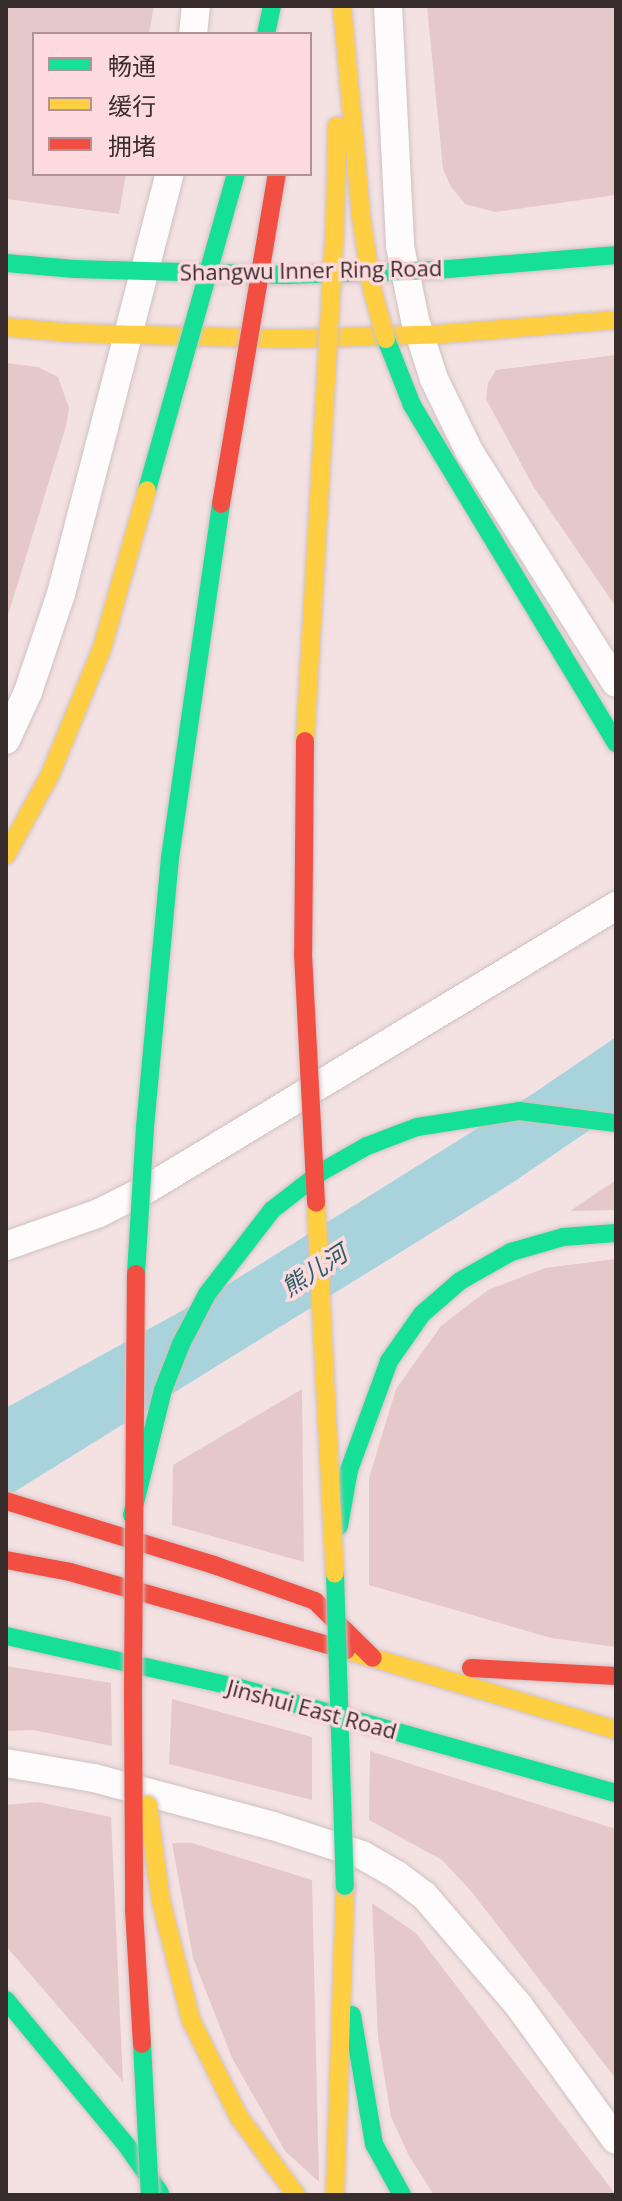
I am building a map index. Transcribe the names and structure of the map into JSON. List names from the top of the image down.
{
  "streets": {
    "main road": ["Shangwu Inner Ring Road", "Jinshui East Road"]
  },
  "water": ["熊儿河"],
  "legend": ["畅通", "缓行", "拥堵"]
}
